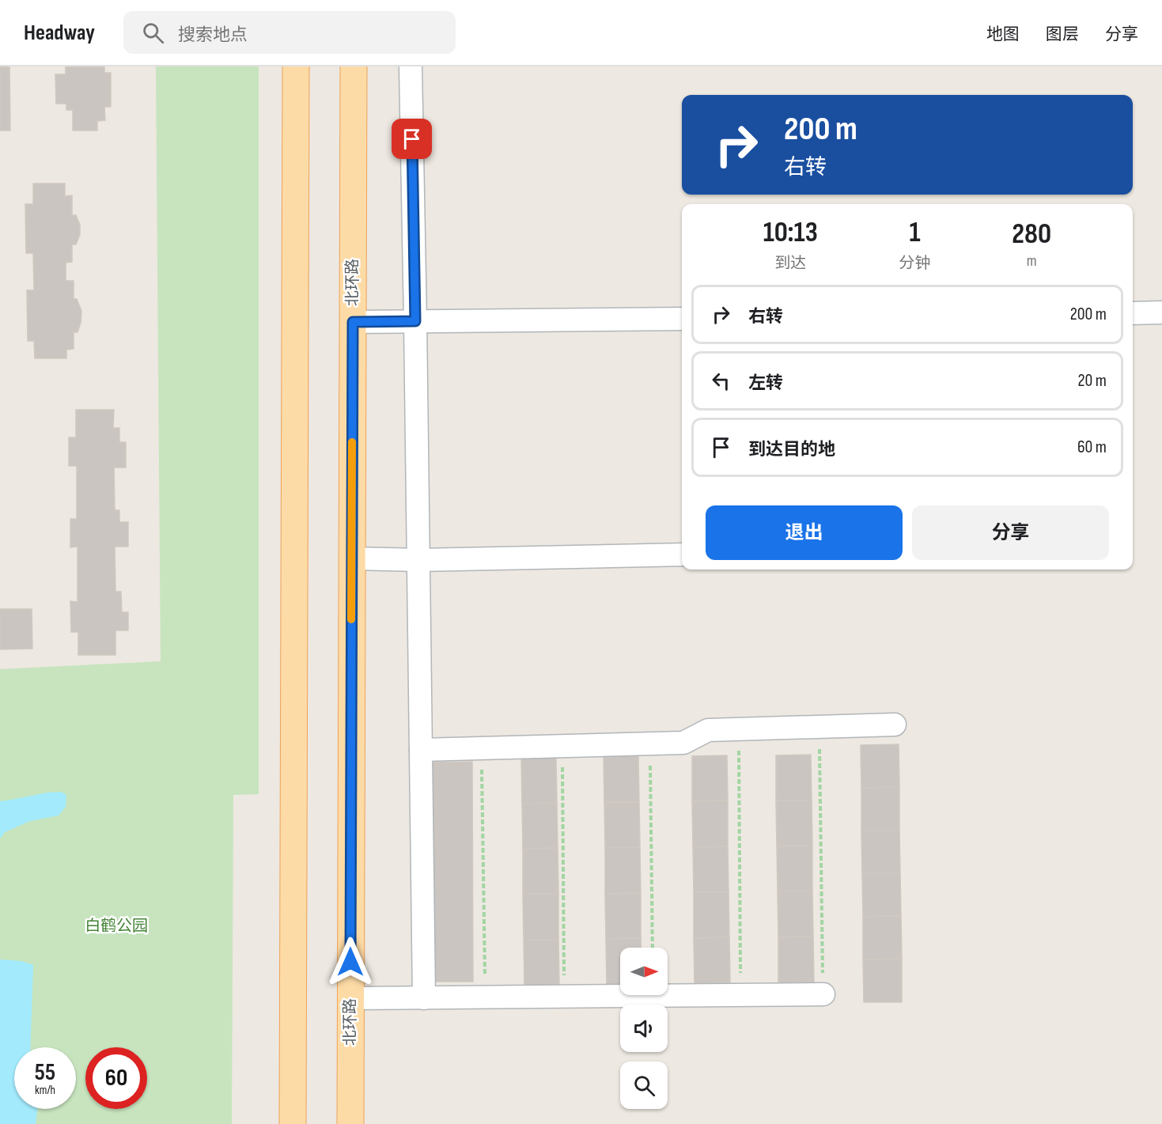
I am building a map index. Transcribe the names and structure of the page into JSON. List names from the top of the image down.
{
  "streets": {
    "main road": ["北环路"]
  },
  "parks": ["白鹤公园"],
  "north": "right",
  "page": {
    "header": "Headway",
    "search": "搜索地点",
    "nav": ["地图", "图层", "分享"],
    "turn": ["200 m", "右转"],
    "eta": [
      "10:13",
      "到达",
      "1",
      "分钟",
      "280",
      "m"
    ],
    "list": [
      {
        "name": "右转",
        "value": "200 m"
      },
      {
        "name": "左转",
        "value": "20 m"
      },
      {
        "name": "到达目的地",
        "value": "60 m"
      }
    ],
    "buttons": ["退出", "分享"],
    "speed": "55 km/h",
    "limit": "60"
  }
}
